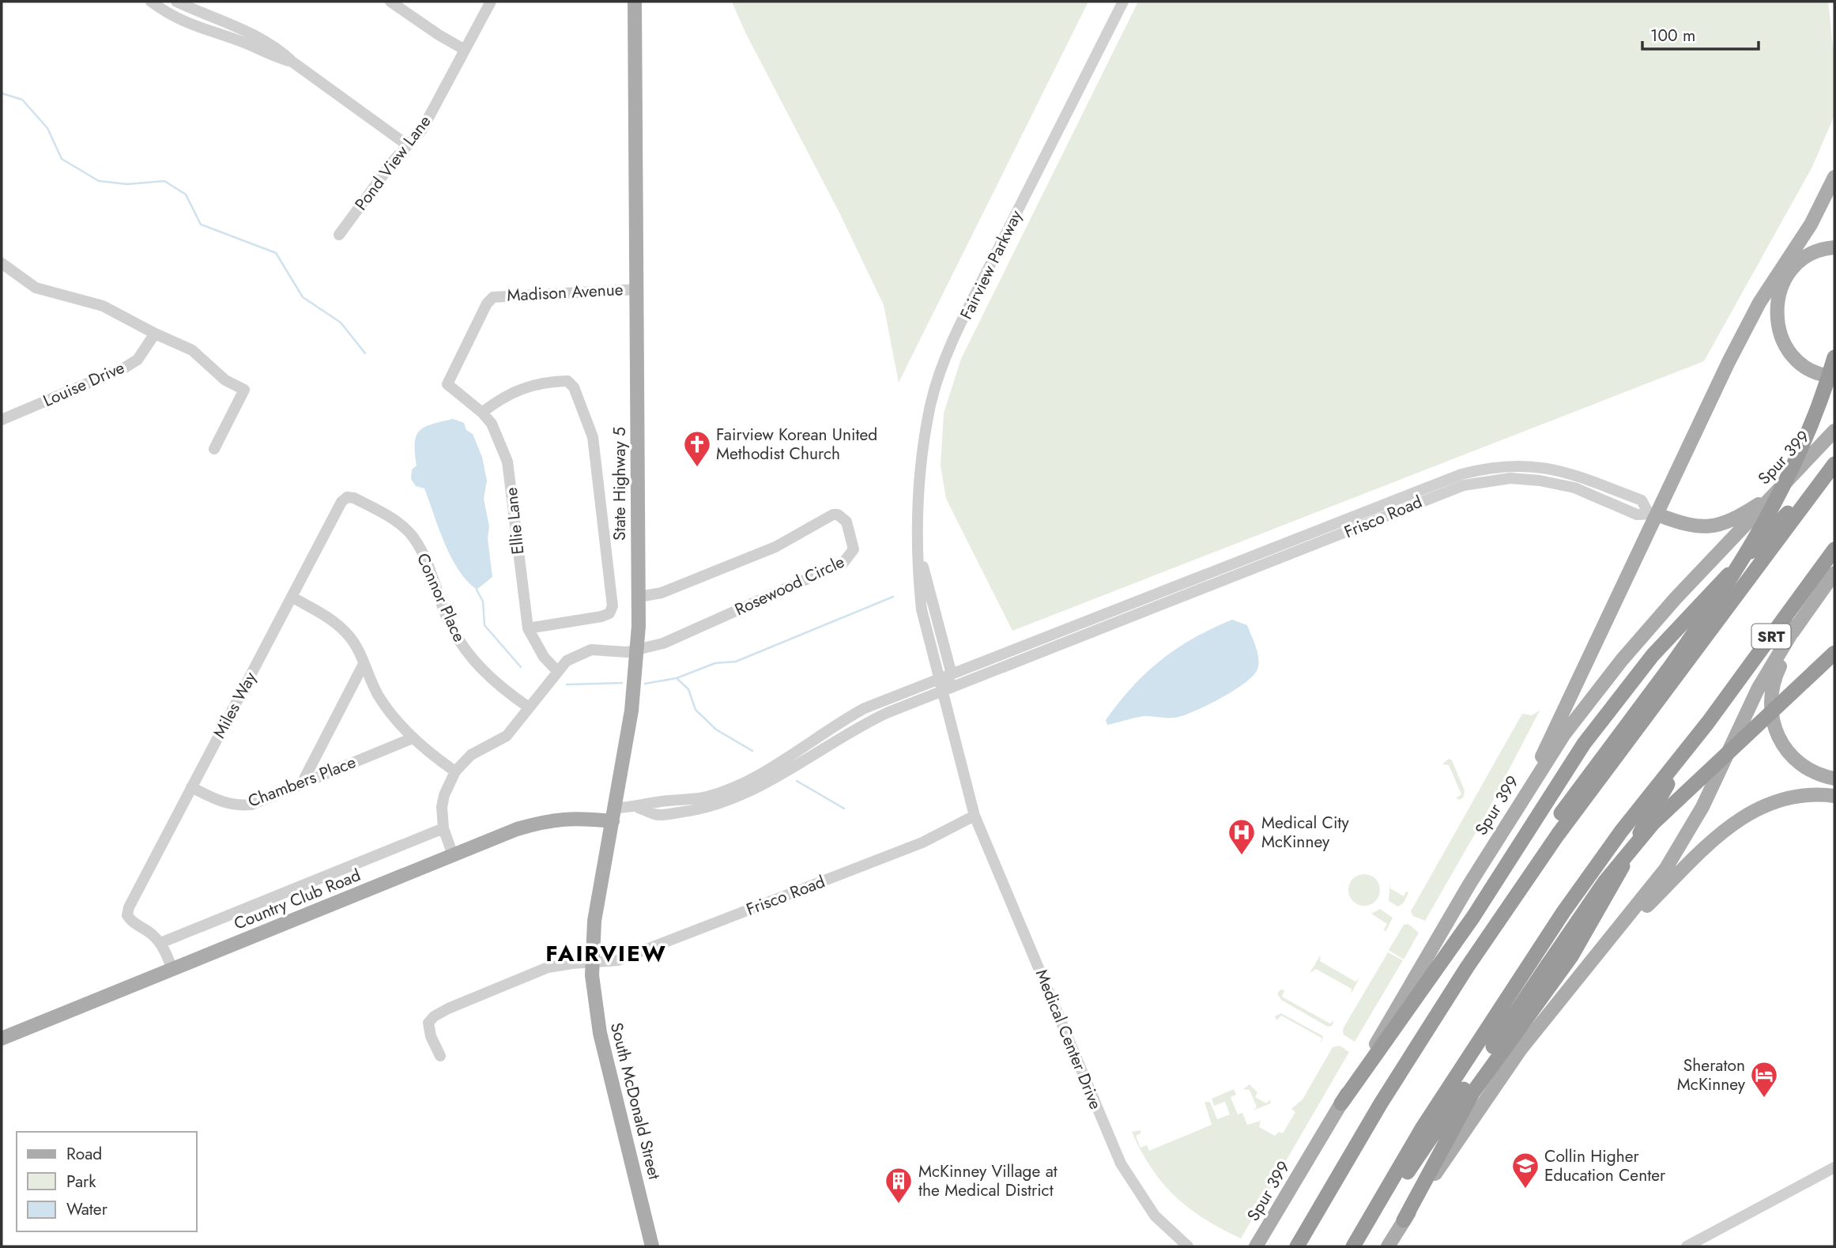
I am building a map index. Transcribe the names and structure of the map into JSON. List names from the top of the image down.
{
  "streets": {
    "highway": ["SRT"],
    "main road": [
      "Spur 399",
      "State Highway 5",
      "Country Club Road",
      "South McDonald Street"
    ],
    "street": [
      "Pond View Lane",
      "Fairview Parkway",
      "Madison Avenue",
      "Louise Drive",
      "Frisco Road",
      "Ellie Lane",
      "Rosewood Circle",
      "Connor Place",
      "Miles Way",
      "Chambers Place",
      "Medical Center Drive"
    ]
  },
  "crossings": [
    ["Fairview Parkway", "Frisco Road"],
    ["Fairview Parkway", "Medical Center Drive"],
    ["Madison Avenue", "State Highway 5"],
    ["Madison Avenue", "Ellie Lane"],
    ["State Highway 5", "Frisco Road"],
    ["State Highway 5", "Rosewood Circle"],
    ["State Highway 5", "Country Club Road"],
    ["State Highway 5", "South McDonald Street"],
    ["Frisco Road", "Medical Center Drive"],
    ["Frisco Road", "South McDonald Street"],
    ["Connor Place", "Miles Way"],
    ["Miles Way", "Chambers Place"]
  ],
  "districts": ["FAIRVIEW"],
  "places": {
    "church": ["Fairview Korean United Methodist Church"],
    "hospital": ["Medical City McKinney"],
    "hotel": ["Sheraton McKinney"],
    "school or university": ["Collin Higher Education Center"],
    "building": ["McKinney Village at the Medical District"]
  },
  "legend": ["Road", "Park", "Water"],
  "scale_bar": "100 m"
}
